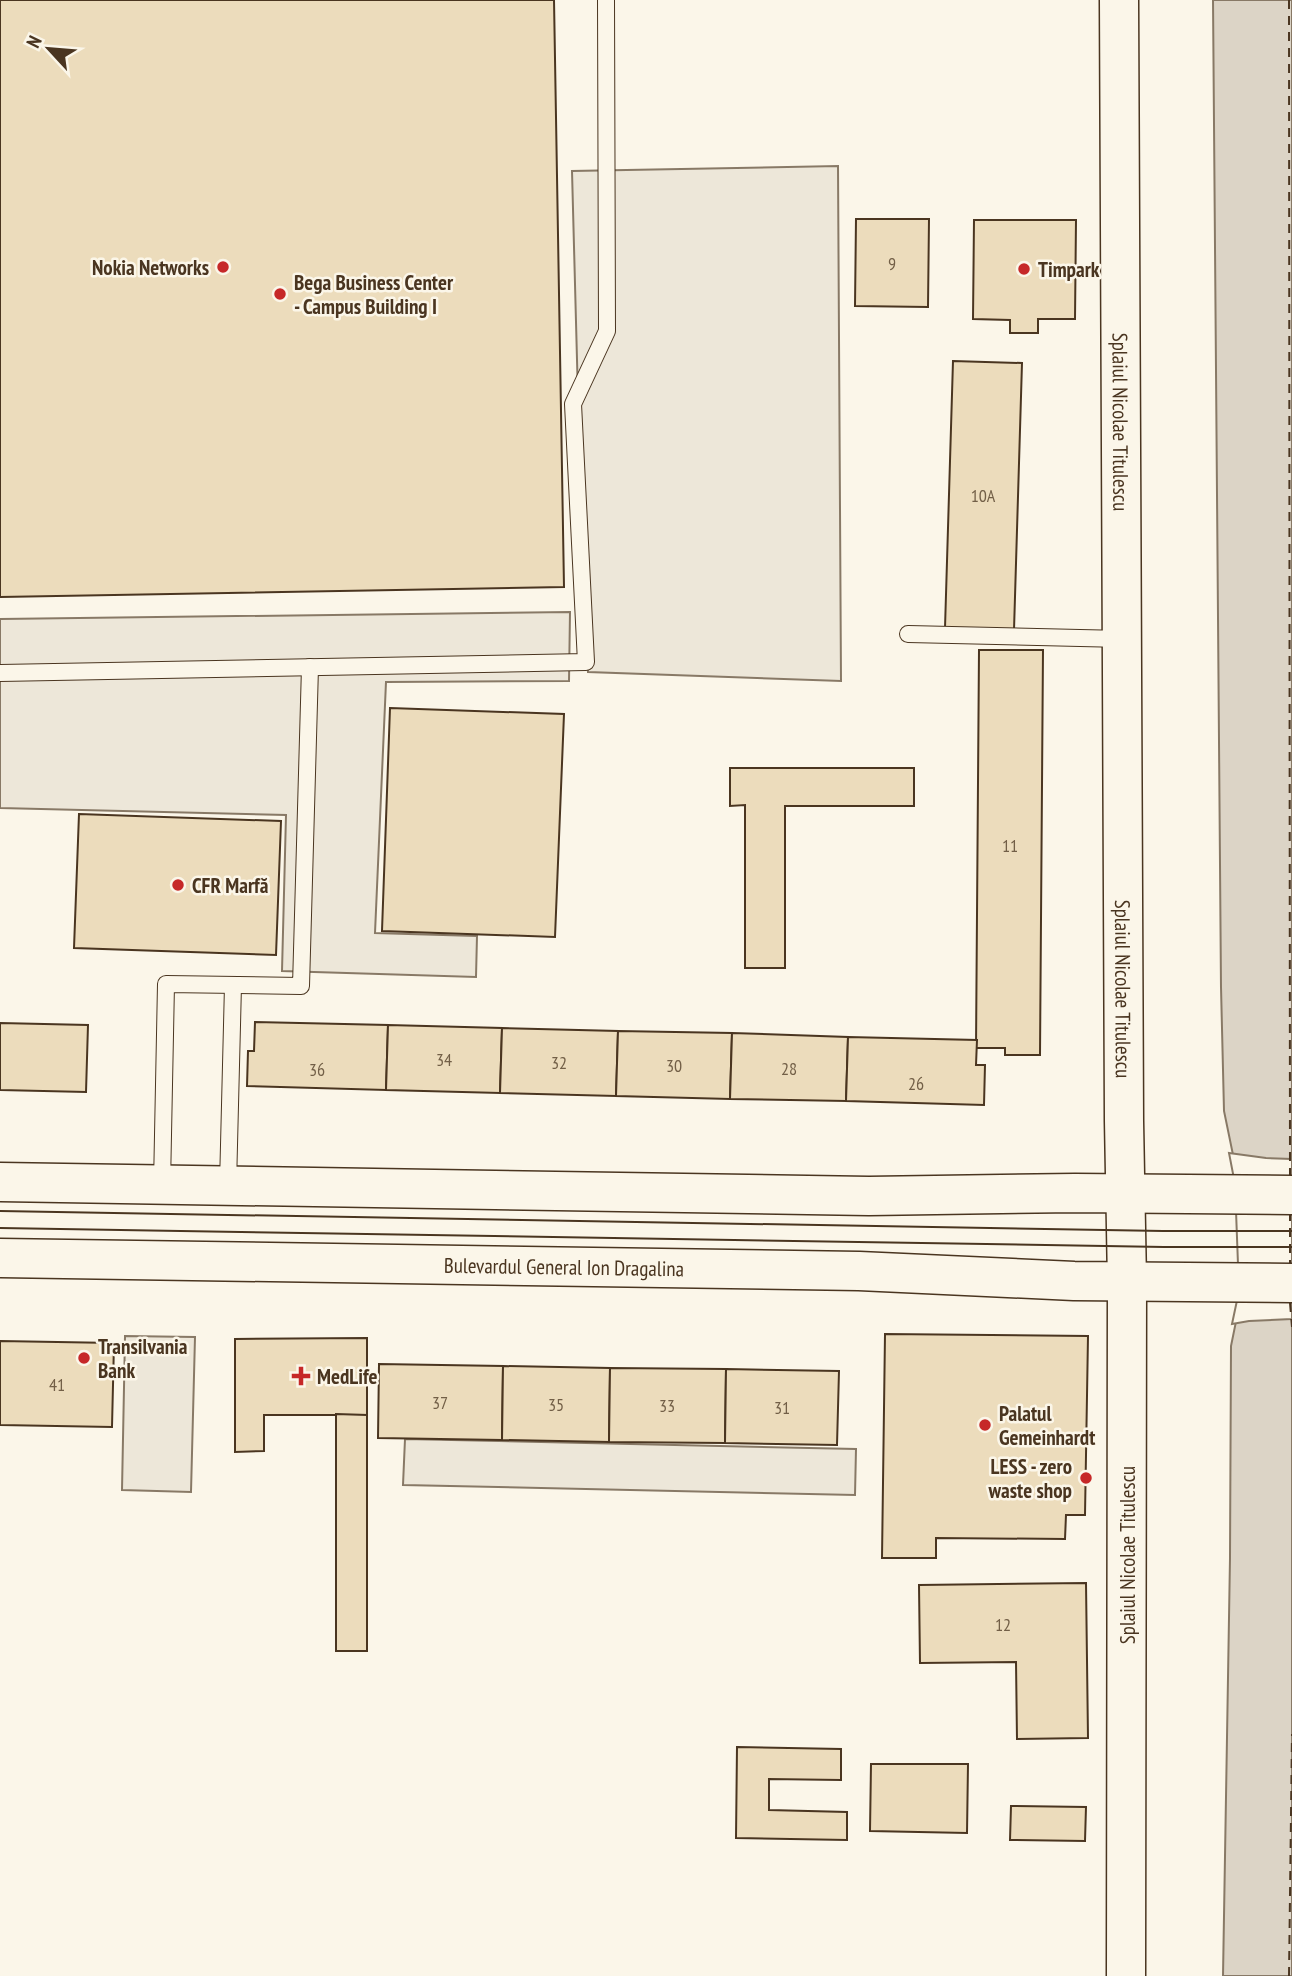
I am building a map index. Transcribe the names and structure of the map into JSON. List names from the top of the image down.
{
  "streets": {
    "main road": ["Splaiul Nicolae Titulescu", "Bulevardul General Ion Dragalina"]
  },
  "crossings": [
    ["Splaiul Nicolae Titulescu", "Bulevardul General Ion Dragalina"]
  ],
  "places": {
    "other": [
      "Nokia Networks",
      "Timpark",
      "Bega Business Center - Campus Building I",
      "CFR Marfă",
      "Transilvania Bank",
      "Palatul Gemeinhardt",
      "LESS - zero waste shop"
    ],
    "health": ["MedLife"]
  },
  "house_numbers": [
    "9",
    "10A",
    "11",
    "34",
    "32",
    "30",
    "28",
    "36",
    "26",
    "41",
    "37",
    "35",
    "33",
    "31",
    "12"
  ],
  "north": "top left"
}
